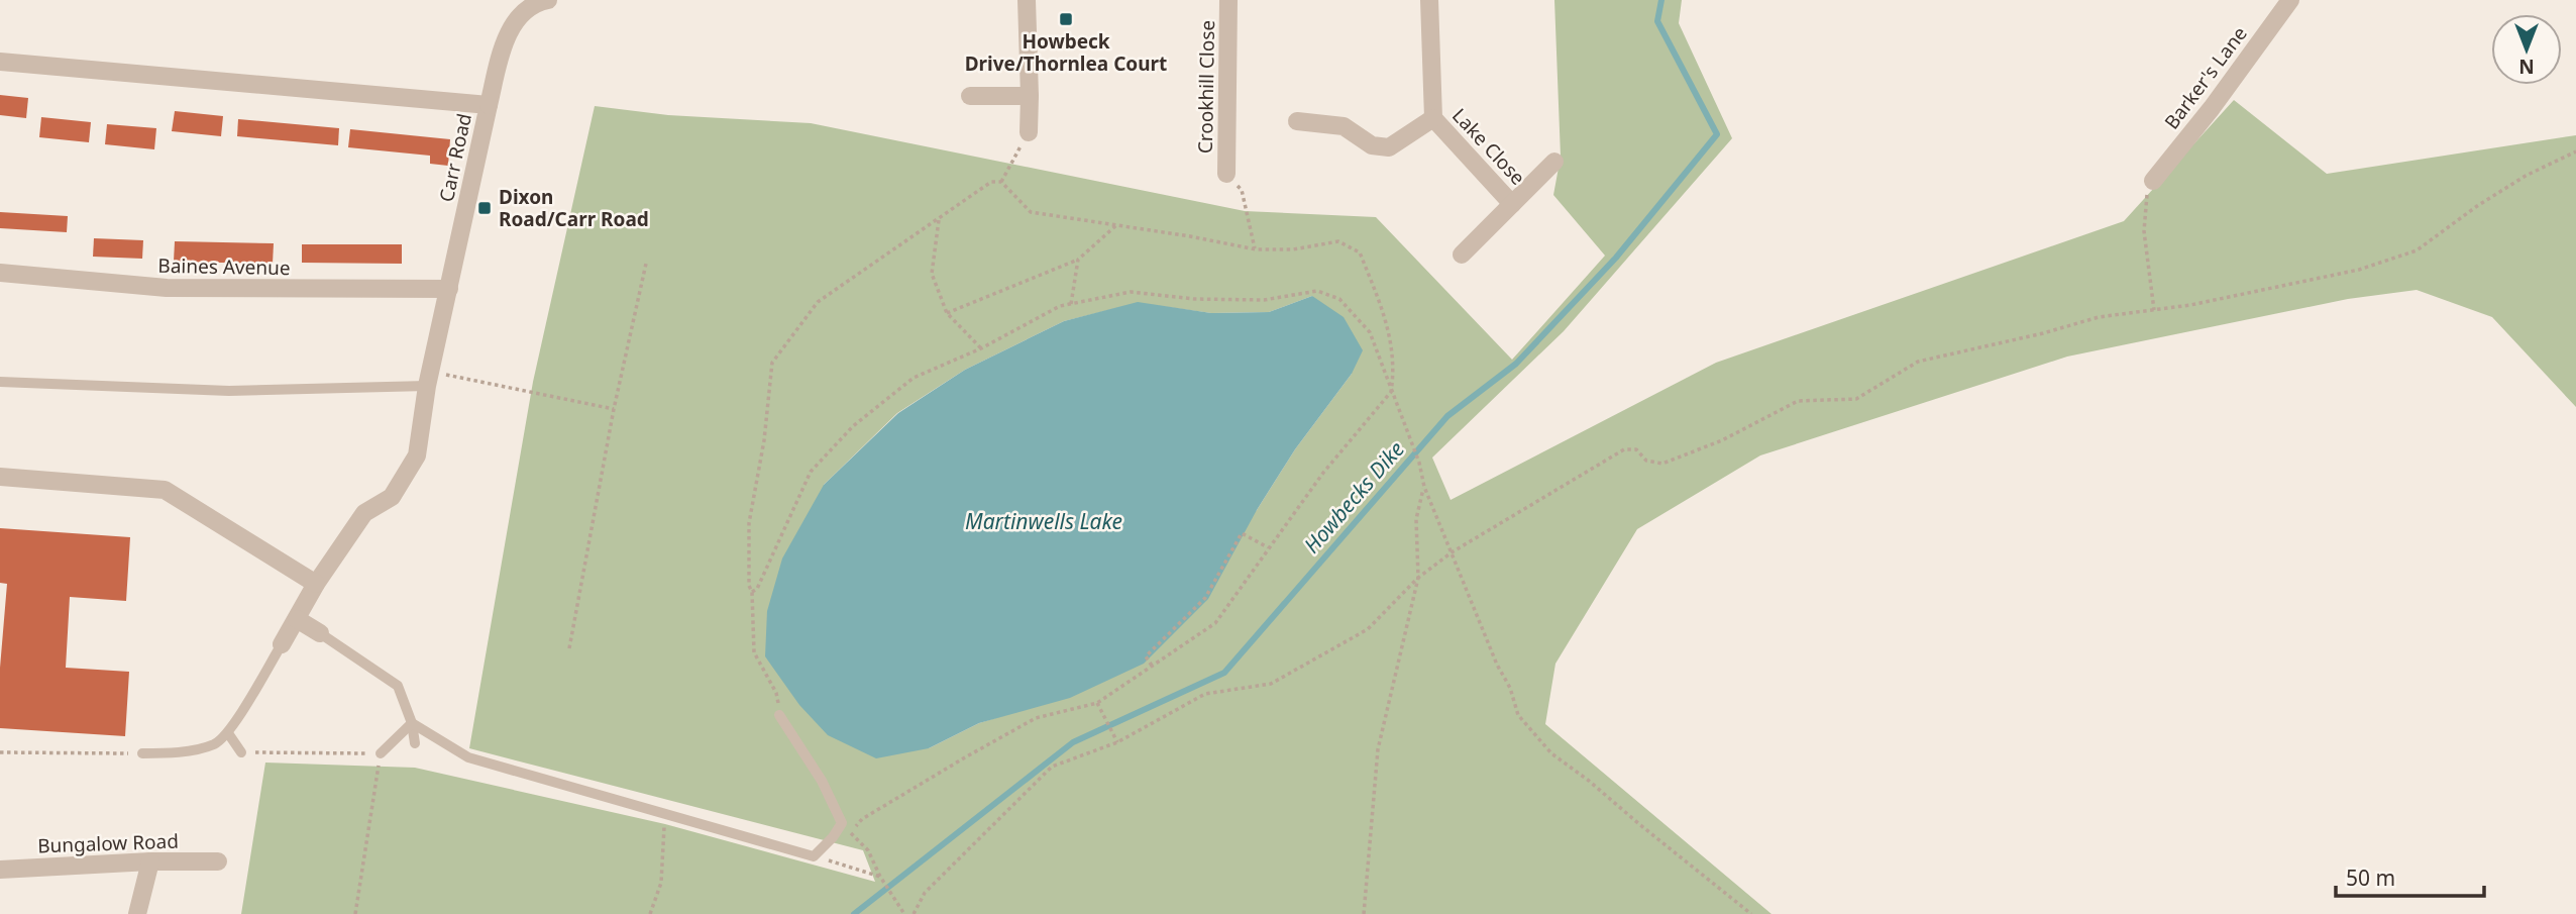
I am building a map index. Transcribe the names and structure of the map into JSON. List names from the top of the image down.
{
  "streets": {
    "street": [
      "Barker's Lane",
      "Crookhill Close",
      "Lake Close",
      "Carr Road",
      "Baines Avenue",
      "Bungalow Road"
    ]
  },
  "crossings": [
    ["Carr Road", "Baines Avenue"]
  ],
  "water": ["Howbecks Dike", "Martinwells Lake"],
  "places": {
    "transit": ["Howbeck Drive/Thornlea Court", "Dixon Road/Carr Road"]
  },
  "scale_bar": "50 m",
  "north": "bottom"
}
